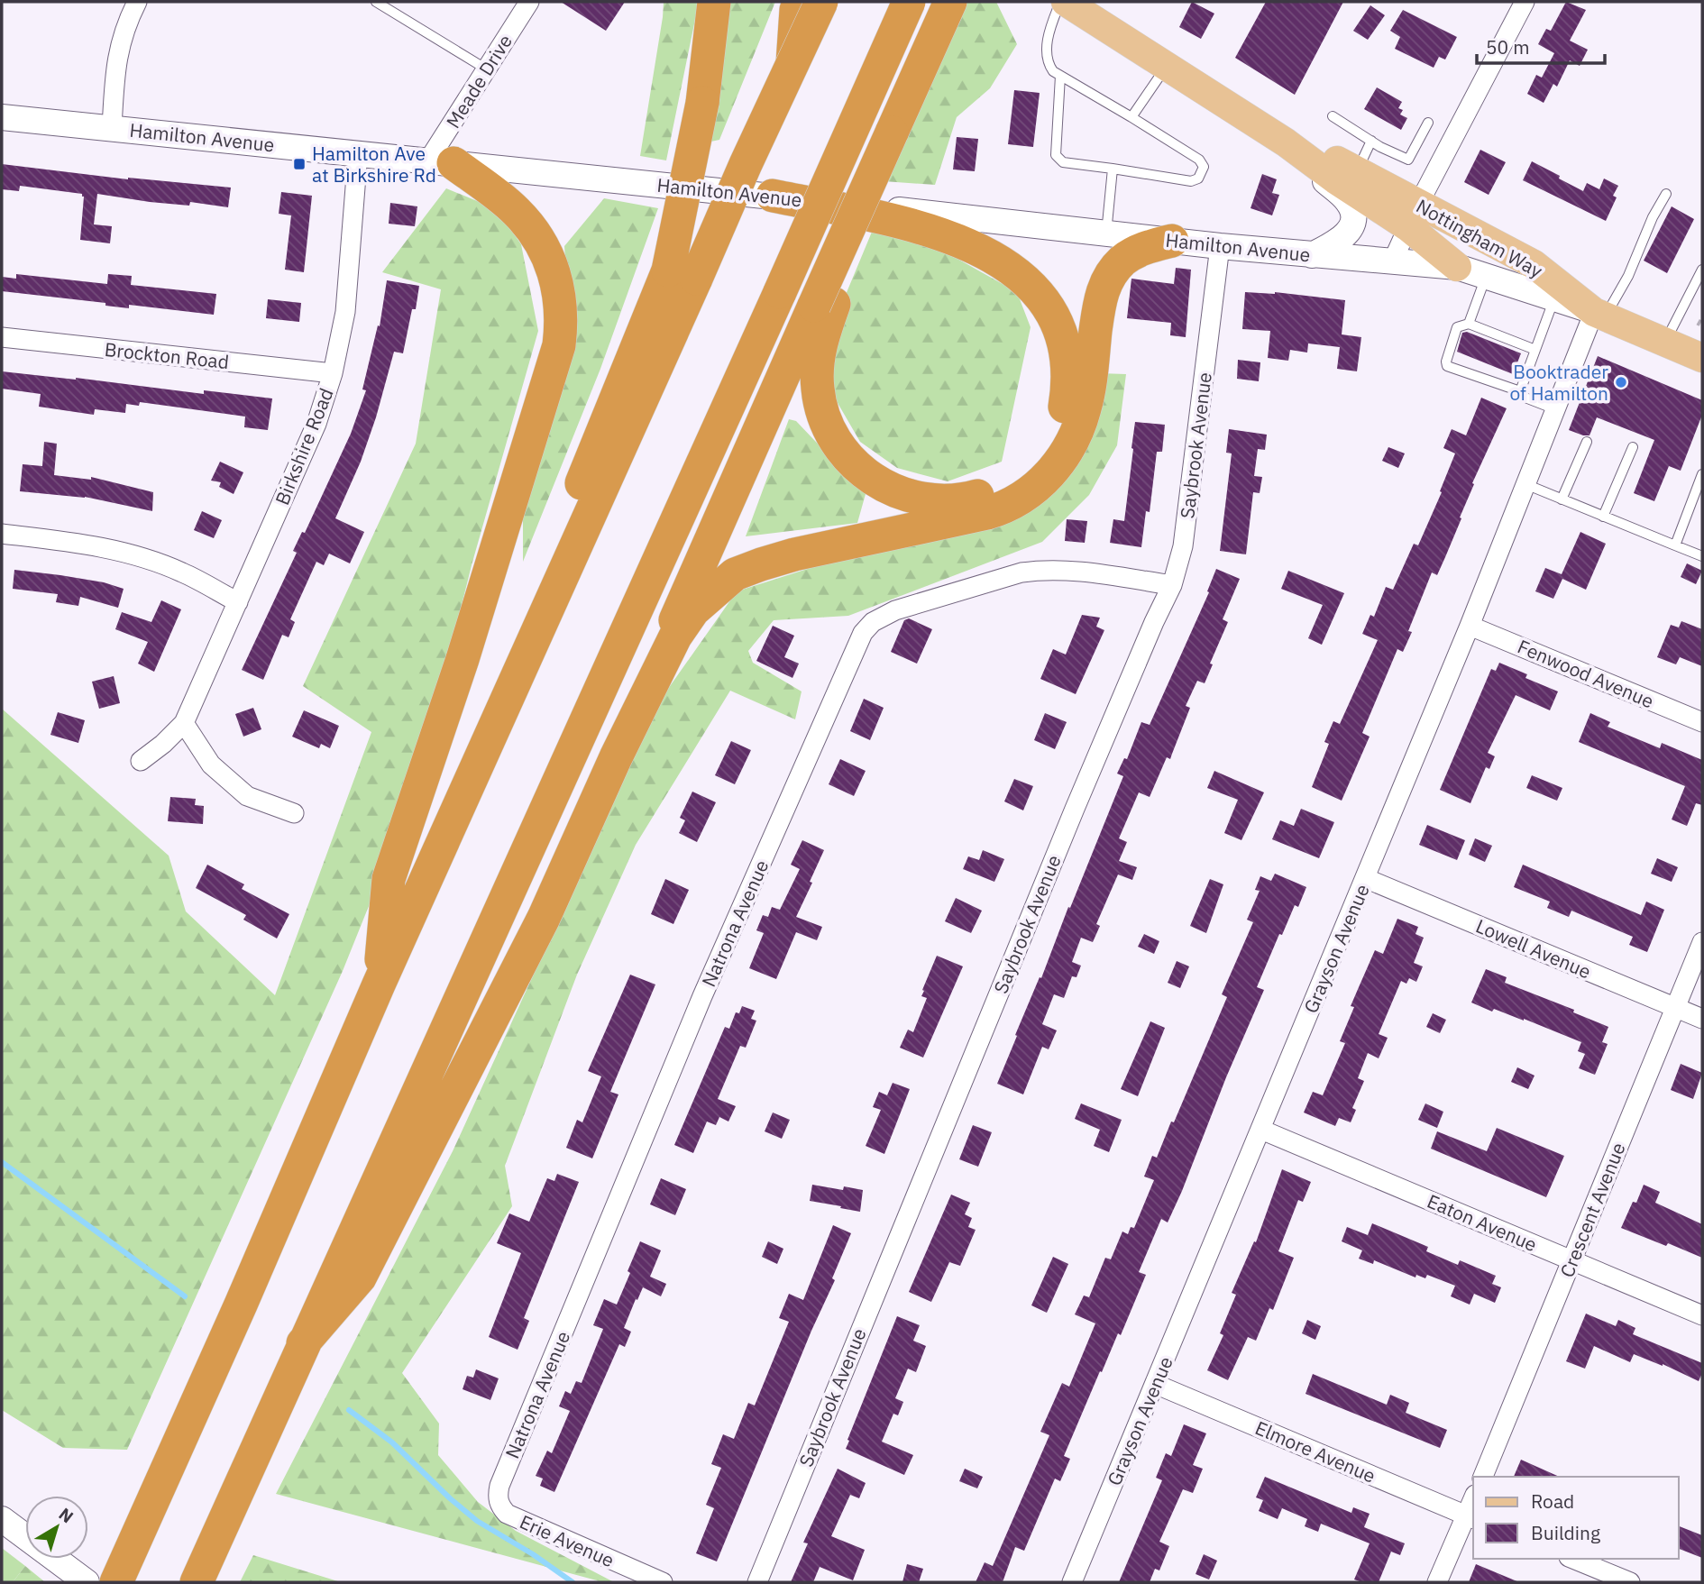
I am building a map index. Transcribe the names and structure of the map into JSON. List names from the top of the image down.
{
  "streets": {
    "main road": ["Hamilton Avenue", "Nottingham Way"],
    "street": [
      "Meade Drive",
      "Brockton Road",
      "Saybrook Avenue",
      "Birkshire Road",
      "Fenwood Avenue",
      "Natrona Avenue",
      "Grayson Avenue",
      "Lowell Avenue",
      "Crescent Avenue",
      "Eaton Avenue",
      "Elmore Avenue",
      "Erie Avenue"
    ]
  },
  "crossings": [
    ["Meade Drive", "Hamilton Avenue"],
    ["Hamilton Avenue", "Nottingham Way"],
    ["Hamilton Avenue", "Saybrook Avenue"],
    ["Hamilton Avenue", "Birkshire Road"],
    ["Hamilton Avenue", "Grayson Avenue"],
    ["Nottingham Way", "Grayson Avenue"],
    ["Brockton Road", "Birkshire Road"],
    ["Saybrook Avenue", "Natrona Avenue"],
    ["Fenwood Avenue", "Grayson Avenue"],
    ["Natrona Avenue", "Erie Avenue"],
    ["Grayson Avenue", "Lowell Avenue"],
    ["Grayson Avenue", "Eaton Avenue"],
    ["Grayson Avenue", "Elmore Avenue"],
    ["Lowell Avenue", "Crescent Avenue"],
    ["Crescent Avenue", "Eaton Avenue"]
  ],
  "places": {
    "transit": ["Hamilton Ave at Birkshire Rd"],
    "other": ["Booktrader of Hamilton"]
  },
  "legend": ["Road", "Building"],
  "scale_bar": "50 m",
  "north": "top right"
}
